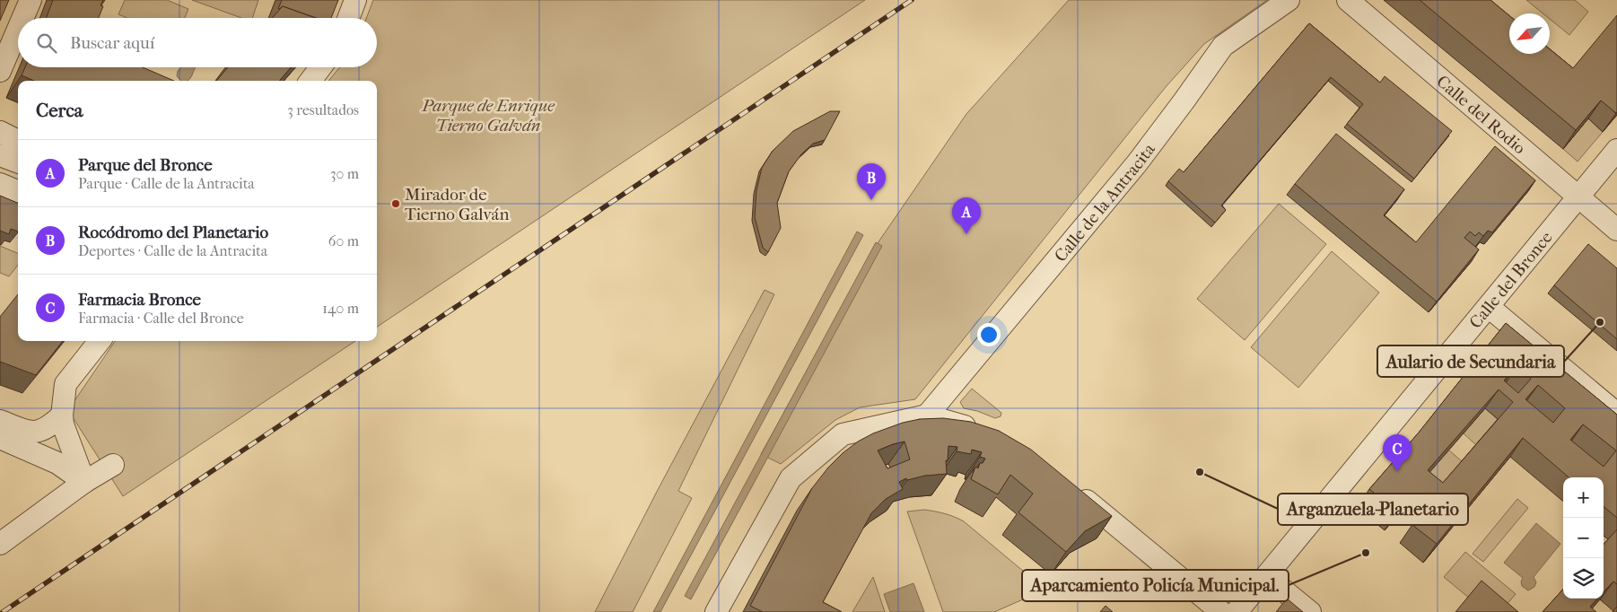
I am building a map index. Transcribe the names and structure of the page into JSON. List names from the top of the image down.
{
  "streets": {
    "street": ["Calle del Rodio", "Calle de la Antracita", "Calle del Bronce"]
  },
  "crossings": [
    ["Calle del Rodio", "Calle del Bronce"]
  ],
  "parks": ["Parque de Enrique Tierno Galván"],
  "places": [
    "Mirador de Tierno Galván",
    "Aulario de Secundaria",
    "Arganzuela-Planetario",
    "Aparcamiento Policía Municipal."
  ],
  "north": "bottom left",
  "page": {
    "search": "Buscar aquí",
    "heading": ["Cerca", "3 resultados"],
    "list": [
      {
        "mark": "A",
        "name": "Parque del Bronce",
        "note": "Parque · Calle de la Antracita",
        "value": "30 m"
      },
      {
        "mark": "B",
        "name": "Rocódromo del Planetario",
        "note": "Deportes · Calle de la Antracita",
        "value": "60 m"
      },
      {
        "mark": "C",
        "name": "Farmacia Bronce",
        "note": "Farmacia · Calle del Bronce",
        "value": "140 m"
      }
    ],
    "pins": ["B", "A", "C"],
    "map_buttons": ["+", "−"]
  }
}
